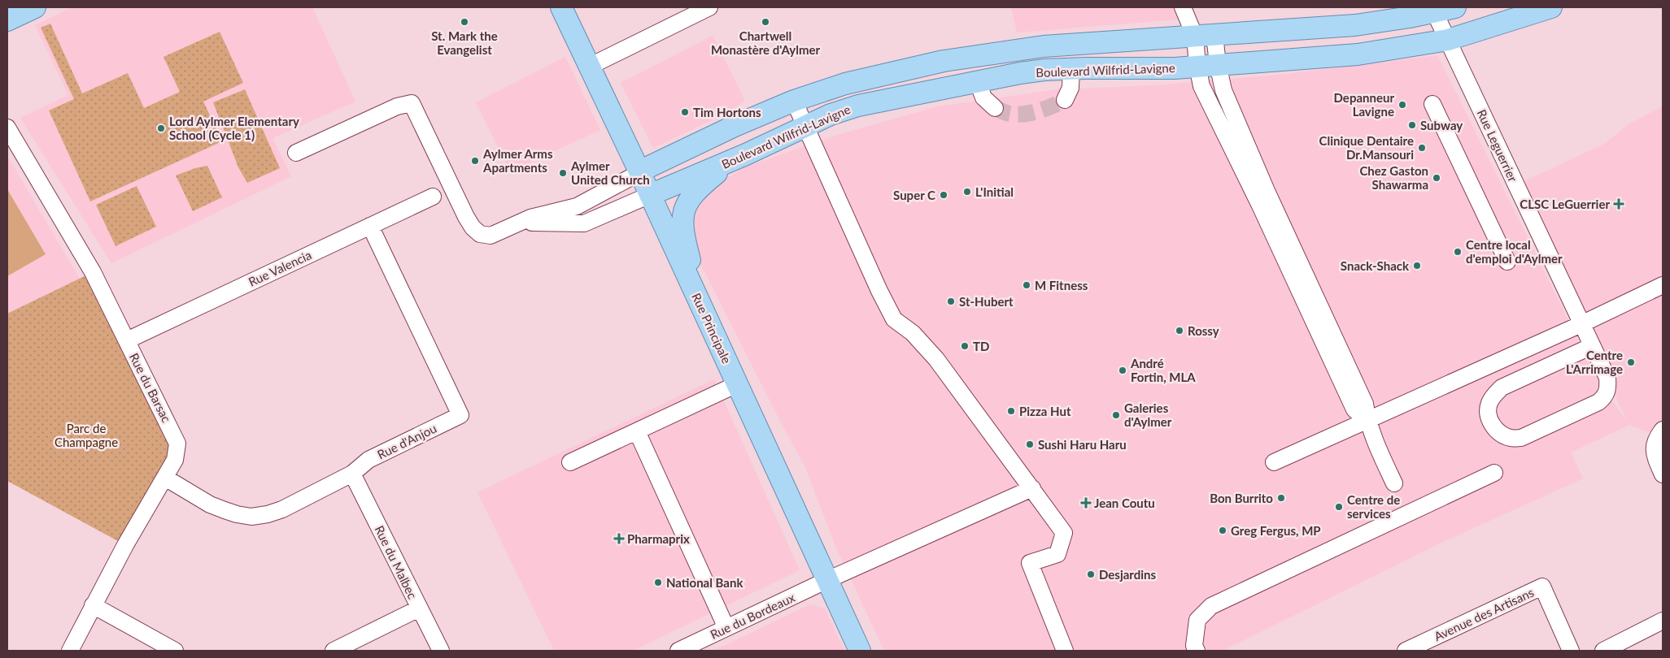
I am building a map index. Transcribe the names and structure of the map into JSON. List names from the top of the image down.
{
  "streets": {
    "main road": ["Boulevard Wilfrid-Lavigne", "Rue Principale"],
    "street": [
      "Rue Leguerrier",
      "Rue Valencia",
      "Rue du Barsac",
      "Rue d'Anjou",
      "Rue du Malbec",
      "Avenue des Artisans",
      "Rue du Bordeaux"
    ]
  },
  "crossings": [
    ["Boulevard Wilfrid-Lavigne", "Rue Leguerrier"],
    ["Boulevard Wilfrid-Lavigne", "Rue Principale"],
    ["Rue Valencia", "Rue du Barsac"],
    ["Rue Valencia", "Rue d'Anjou"],
    ["Rue Principale", "Rue du Bordeaux"],
    ["Rue du Barsac", "Rue d'Anjou"],
    ["Rue d'Anjou", "Rue du Malbec"]
  ],
  "parks": ["Parc de Champagne"],
  "places": {
    "other": [
      "St. Mark the Evangelist",
      "Chartwell Monastère d'Aylmer",
      "Depanneur Lavigne",
      "Tim Hortons",
      "Subway",
      "Lord Aylmer Elementary School (Cycle 1)",
      "Clinique Dentaire Dr.Mansouri",
      "Aylmer Arms Apartments",
      "Aylmer United Church",
      "Chez Gaston Shawarma",
      "L'Initial",
      "Super C",
      "Centre local d'emploi d'Aylmer",
      "Snack-Shack",
      "M Fitness",
      "St-Hubert",
      "Rossy",
      "TD",
      "Centre L'Arrimage",
      "André Fortin, MLA",
      "Pizza Hut",
      "Galeries d'Aylmer",
      "Sushi Haru Haru",
      "Bon Burrito",
      "Centre de services",
      "Greg Fergus, MP",
      "Desjardins",
      "National Bank"
    ],
    "health": ["CLSC LeGuerrier", "Jean Coutu", "Pharmaprix"]
  }
}
